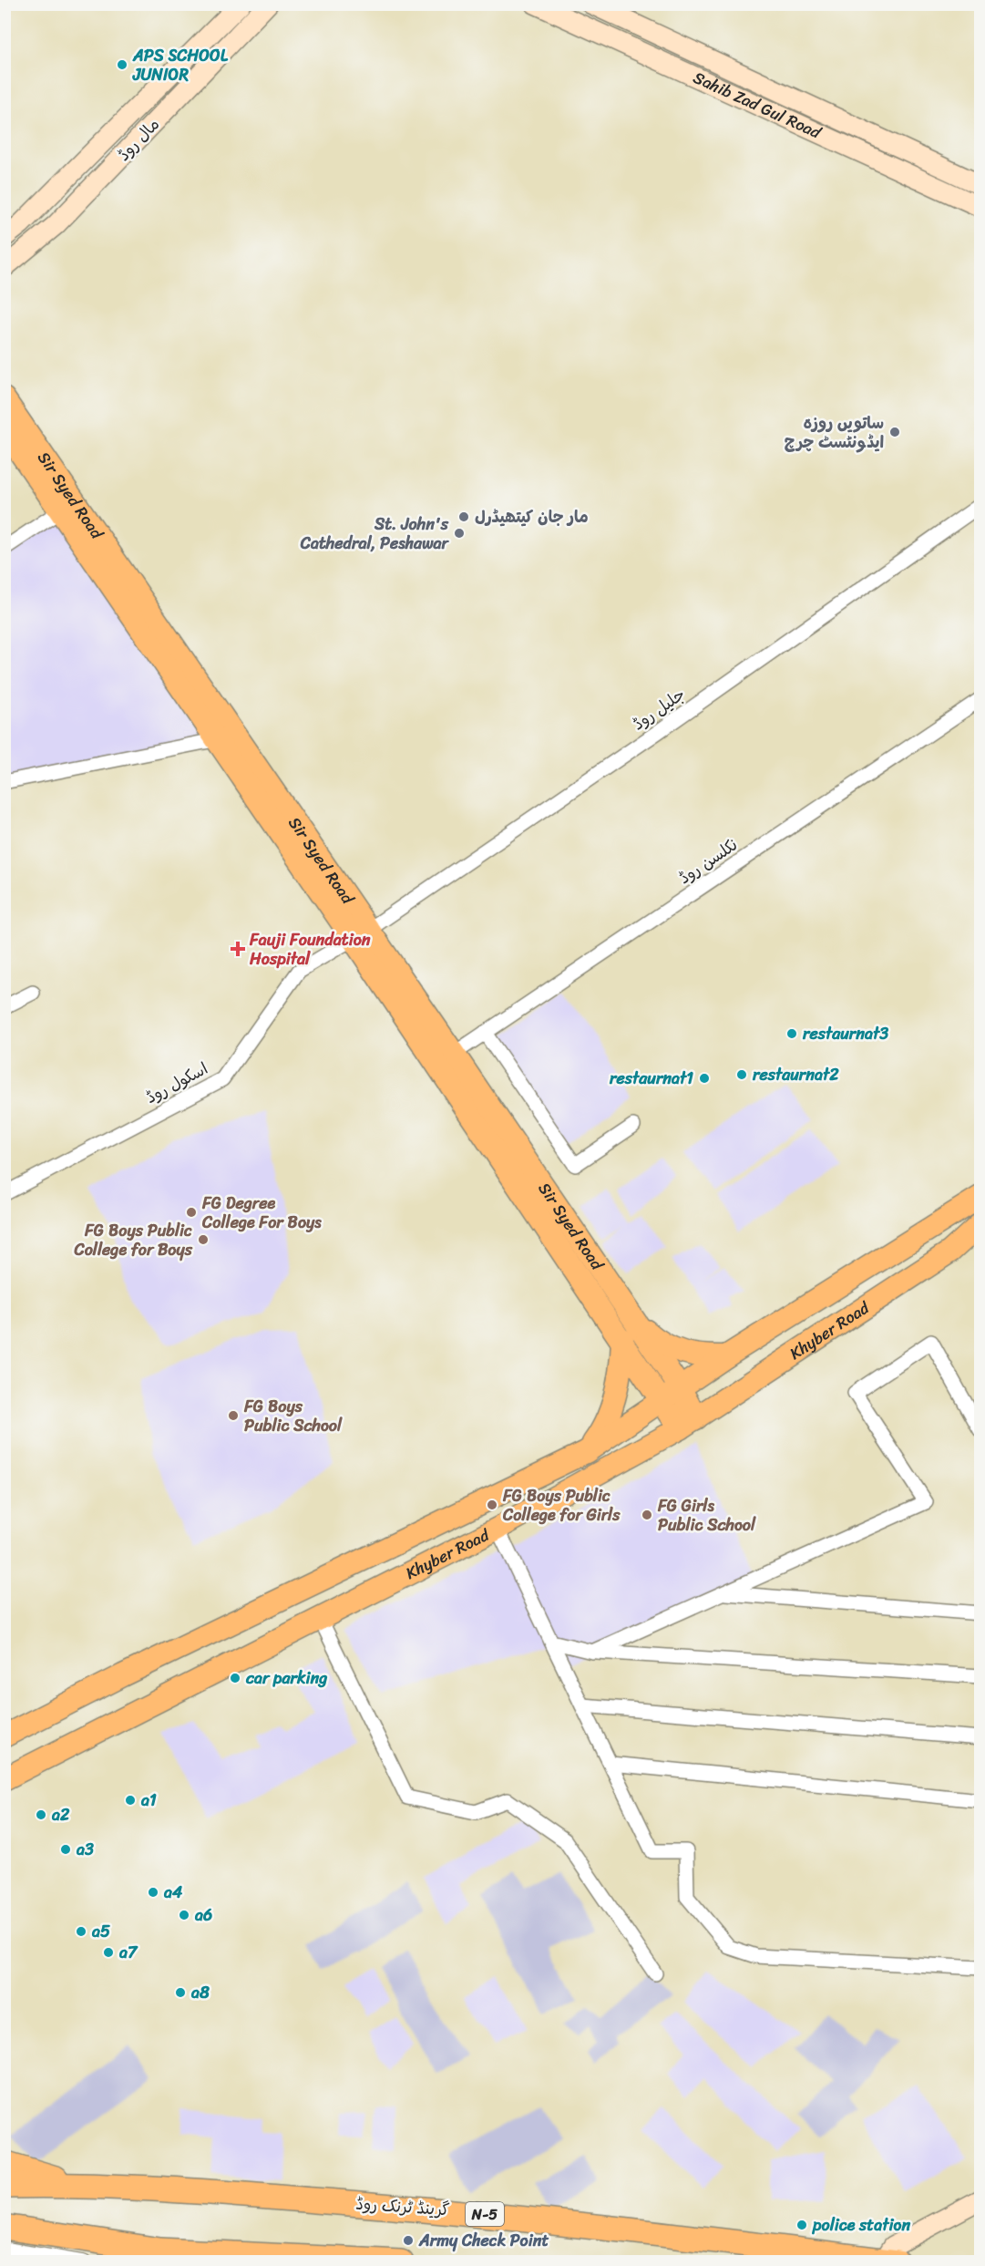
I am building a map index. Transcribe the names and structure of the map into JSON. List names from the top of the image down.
{
  "streets": {
    "highway": ["گرینڈ ٹرنک روڈ", "N-5"],
    "main road": ["Sir Syed Road", "Khyber Road"],
    "street": [
      "Sahib Zad Gul Road",
      "مال روڈ",
      "جلیل روڈ",
      "نکلسن روڈ",
      "اسکول روڈ"
    ]
  },
  "crossings": [
    ["Sir Syed Road", "جلیل روڈ"],
    ["Sir Syed Road", "نکلسن روڈ"],
    ["Sir Syed Road", "اسکول روڈ"],
    ["Sir Syed Road", "Khyber Road"],
    ["جلیل روڈ", "اسکول روڈ"]
  ],
  "places": {
    "other": [
      "APS SCHOOL JUNIOR",
      "ساتویں روزہ ایڈونٹسٹ چرچ",
      "مار جان کیتھیڈرل",
      "St. John's Cathedral, Peshawar",
      "restaurnat3",
      "restaurnat2",
      "restaurnat1",
      "FG Degree College For Boys",
      "FG Boys Public College for Boys",
      "FG Boys Public School",
      "FG Boys Public College for Girls",
      "FG Girls Public School",
      "car parking",
      "a1",
      "a2",
      "a3",
      "a4",
      "a6",
      "a5",
      "a7",
      "a8",
      "police station",
      "Army Check Point"
    ],
    "health": ["Fauji Foundation Hospital"]
  }
}
